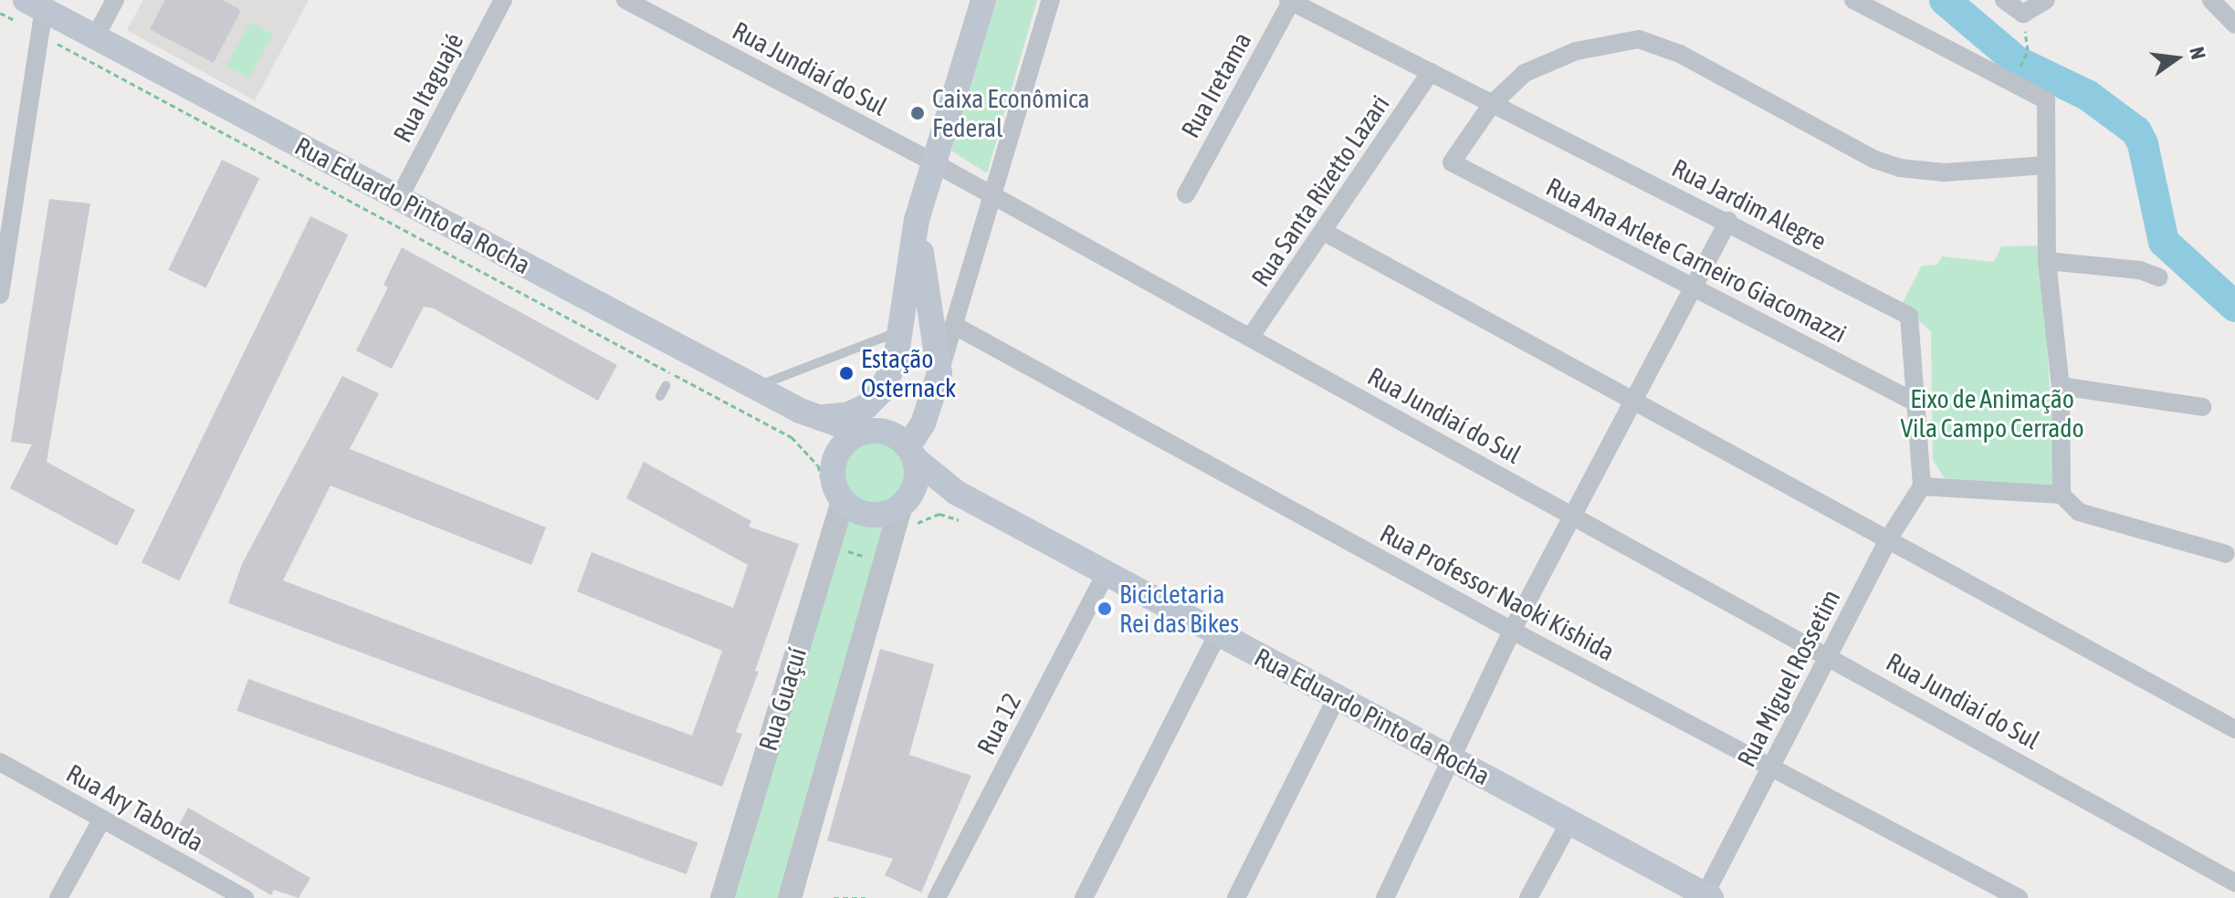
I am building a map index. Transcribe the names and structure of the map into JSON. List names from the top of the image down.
{
  "streets": {
    "main road": ["Rua Eduardo Pinto da Rocha"],
    "street": [
      "Rua Jundiaí do Sul",
      "Rua Iretama",
      "Rua Itaguajé",
      "Rua Santa Rizetto Lazari",
      "Rua Jardim Alegre",
      "Rua Ana Arlete Carneiro Giacomazzi",
      "Rua Professor Naoki Kishida",
      "Rua Miguel Rossetim",
      "Rua Guaçuí",
      "Rua 12",
      "Rua Ary Taborda"
    ]
  },
  "crossings": [
    ["Rua Jundiaí do Sul", "Rua Santa Rizetto Lazari"],
    ["Rua Jundiaí do Sul", "Rua Miguel Rossetim"],
    ["Rua Iretama", "Rua Jardim Alegre"],
    ["Rua Itaguajé", "Rua Eduardo Pinto da Rocha"],
    ["Rua Santa Rizetto Lazari", "Rua Jardim Alegre"],
    ["Rua Jardim Alegre", "Rua Ana Arlete Carneiro Giacomazzi"],
    ["Rua Jardim Alegre", "Rua Miguel Rossetim"],
    ["Rua Eduardo Pinto da Rocha", "Rua Miguel Rossetim"],
    ["Rua Eduardo Pinto da Rocha", "Rua Guaçuí"],
    ["Rua Eduardo Pinto da Rocha", "Rua 12"],
    ["Rua Professor Naoki Kishida", "Rua Miguel Rossetim"]
  ],
  "parks": ["Eixo de Animação Vila Campo Cerrado"],
  "places": ["Caixa Econômica Federal", "Estação Osternack", "Bicicletaria Rei das Bikes"],
  "north": "right"
}
